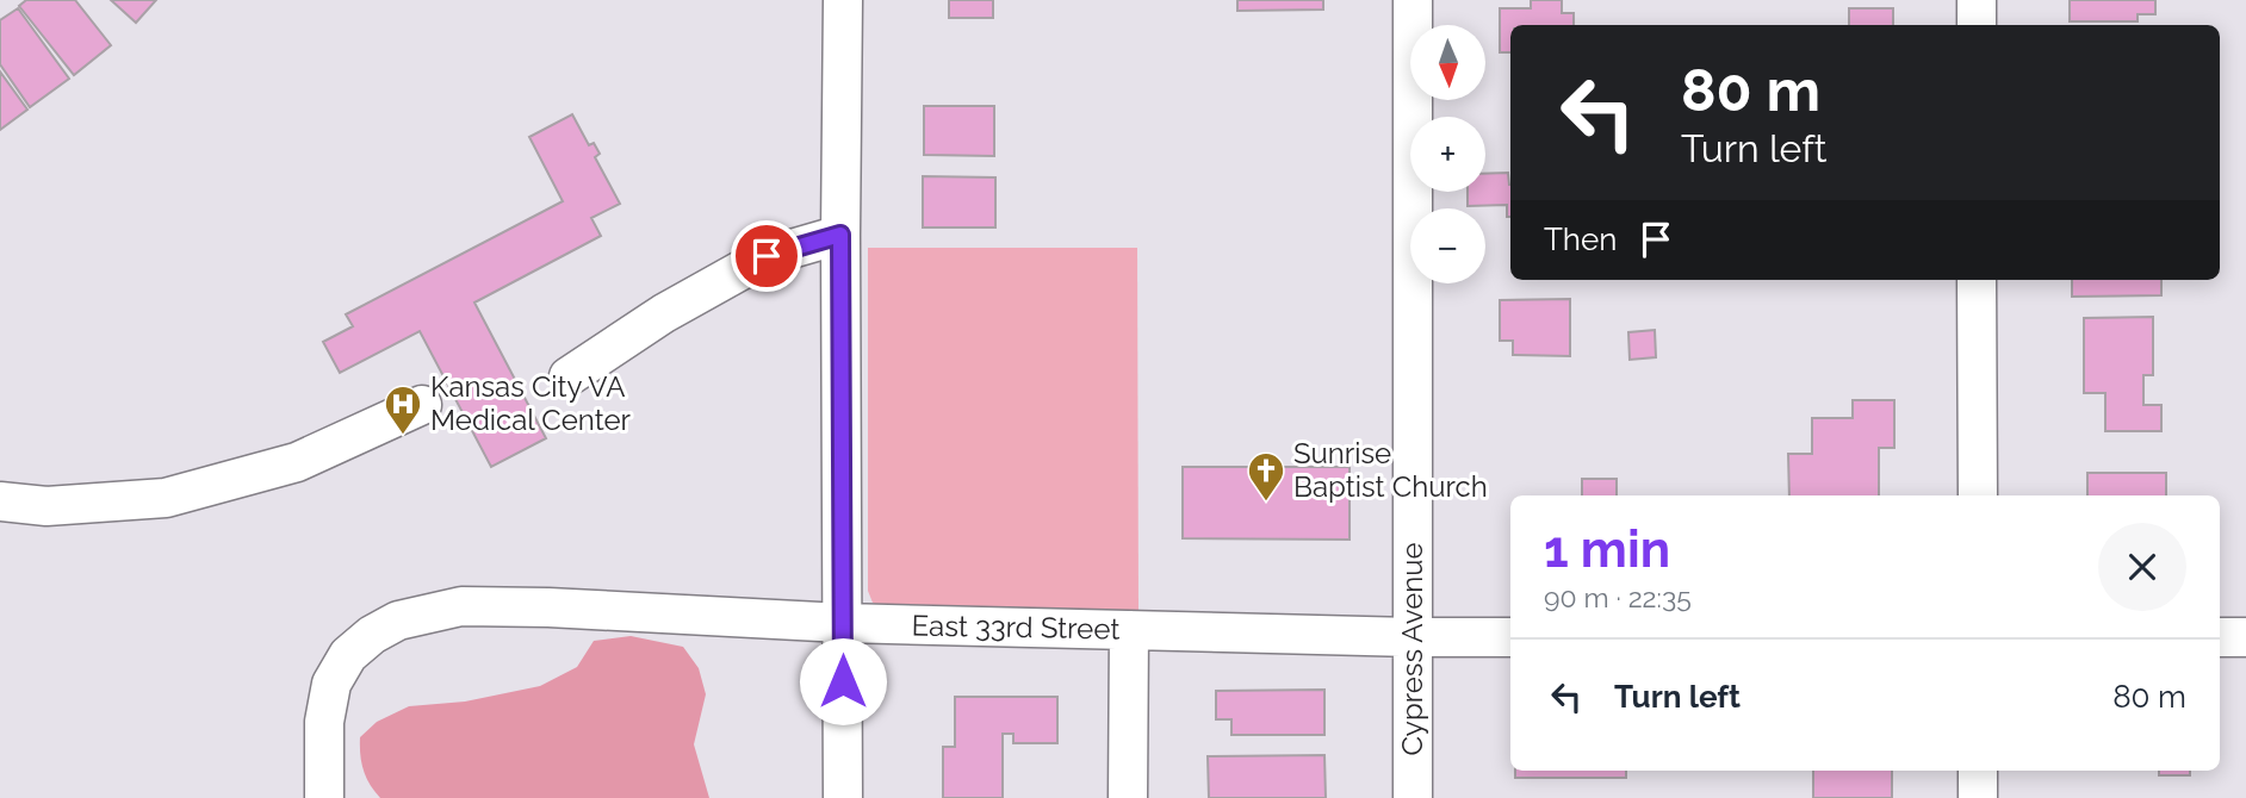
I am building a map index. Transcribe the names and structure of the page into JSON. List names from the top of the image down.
{
  "streets": {
    "street": ["East 33rd Street", "Cypress Avenue"]
  },
  "crossings": [
    ["East 33rd Street", "Cypress Avenue"]
  ],
  "places": {
    "hospital": ["Kansas City VA Medical Center"],
    "church": ["Sunrise Baptist Church"]
  },
  "north": "bottom",
  "page": {
    "map_buttons": ["+", "−"],
    "turn": ["80 m", "Turn left"],
    "then": "Then",
    "heading": ["1 min", "90 m · 22:35"],
    "list": [
      {
        "name": "Turn left",
        "value": "80 m"
      }
    ]
  }
}
